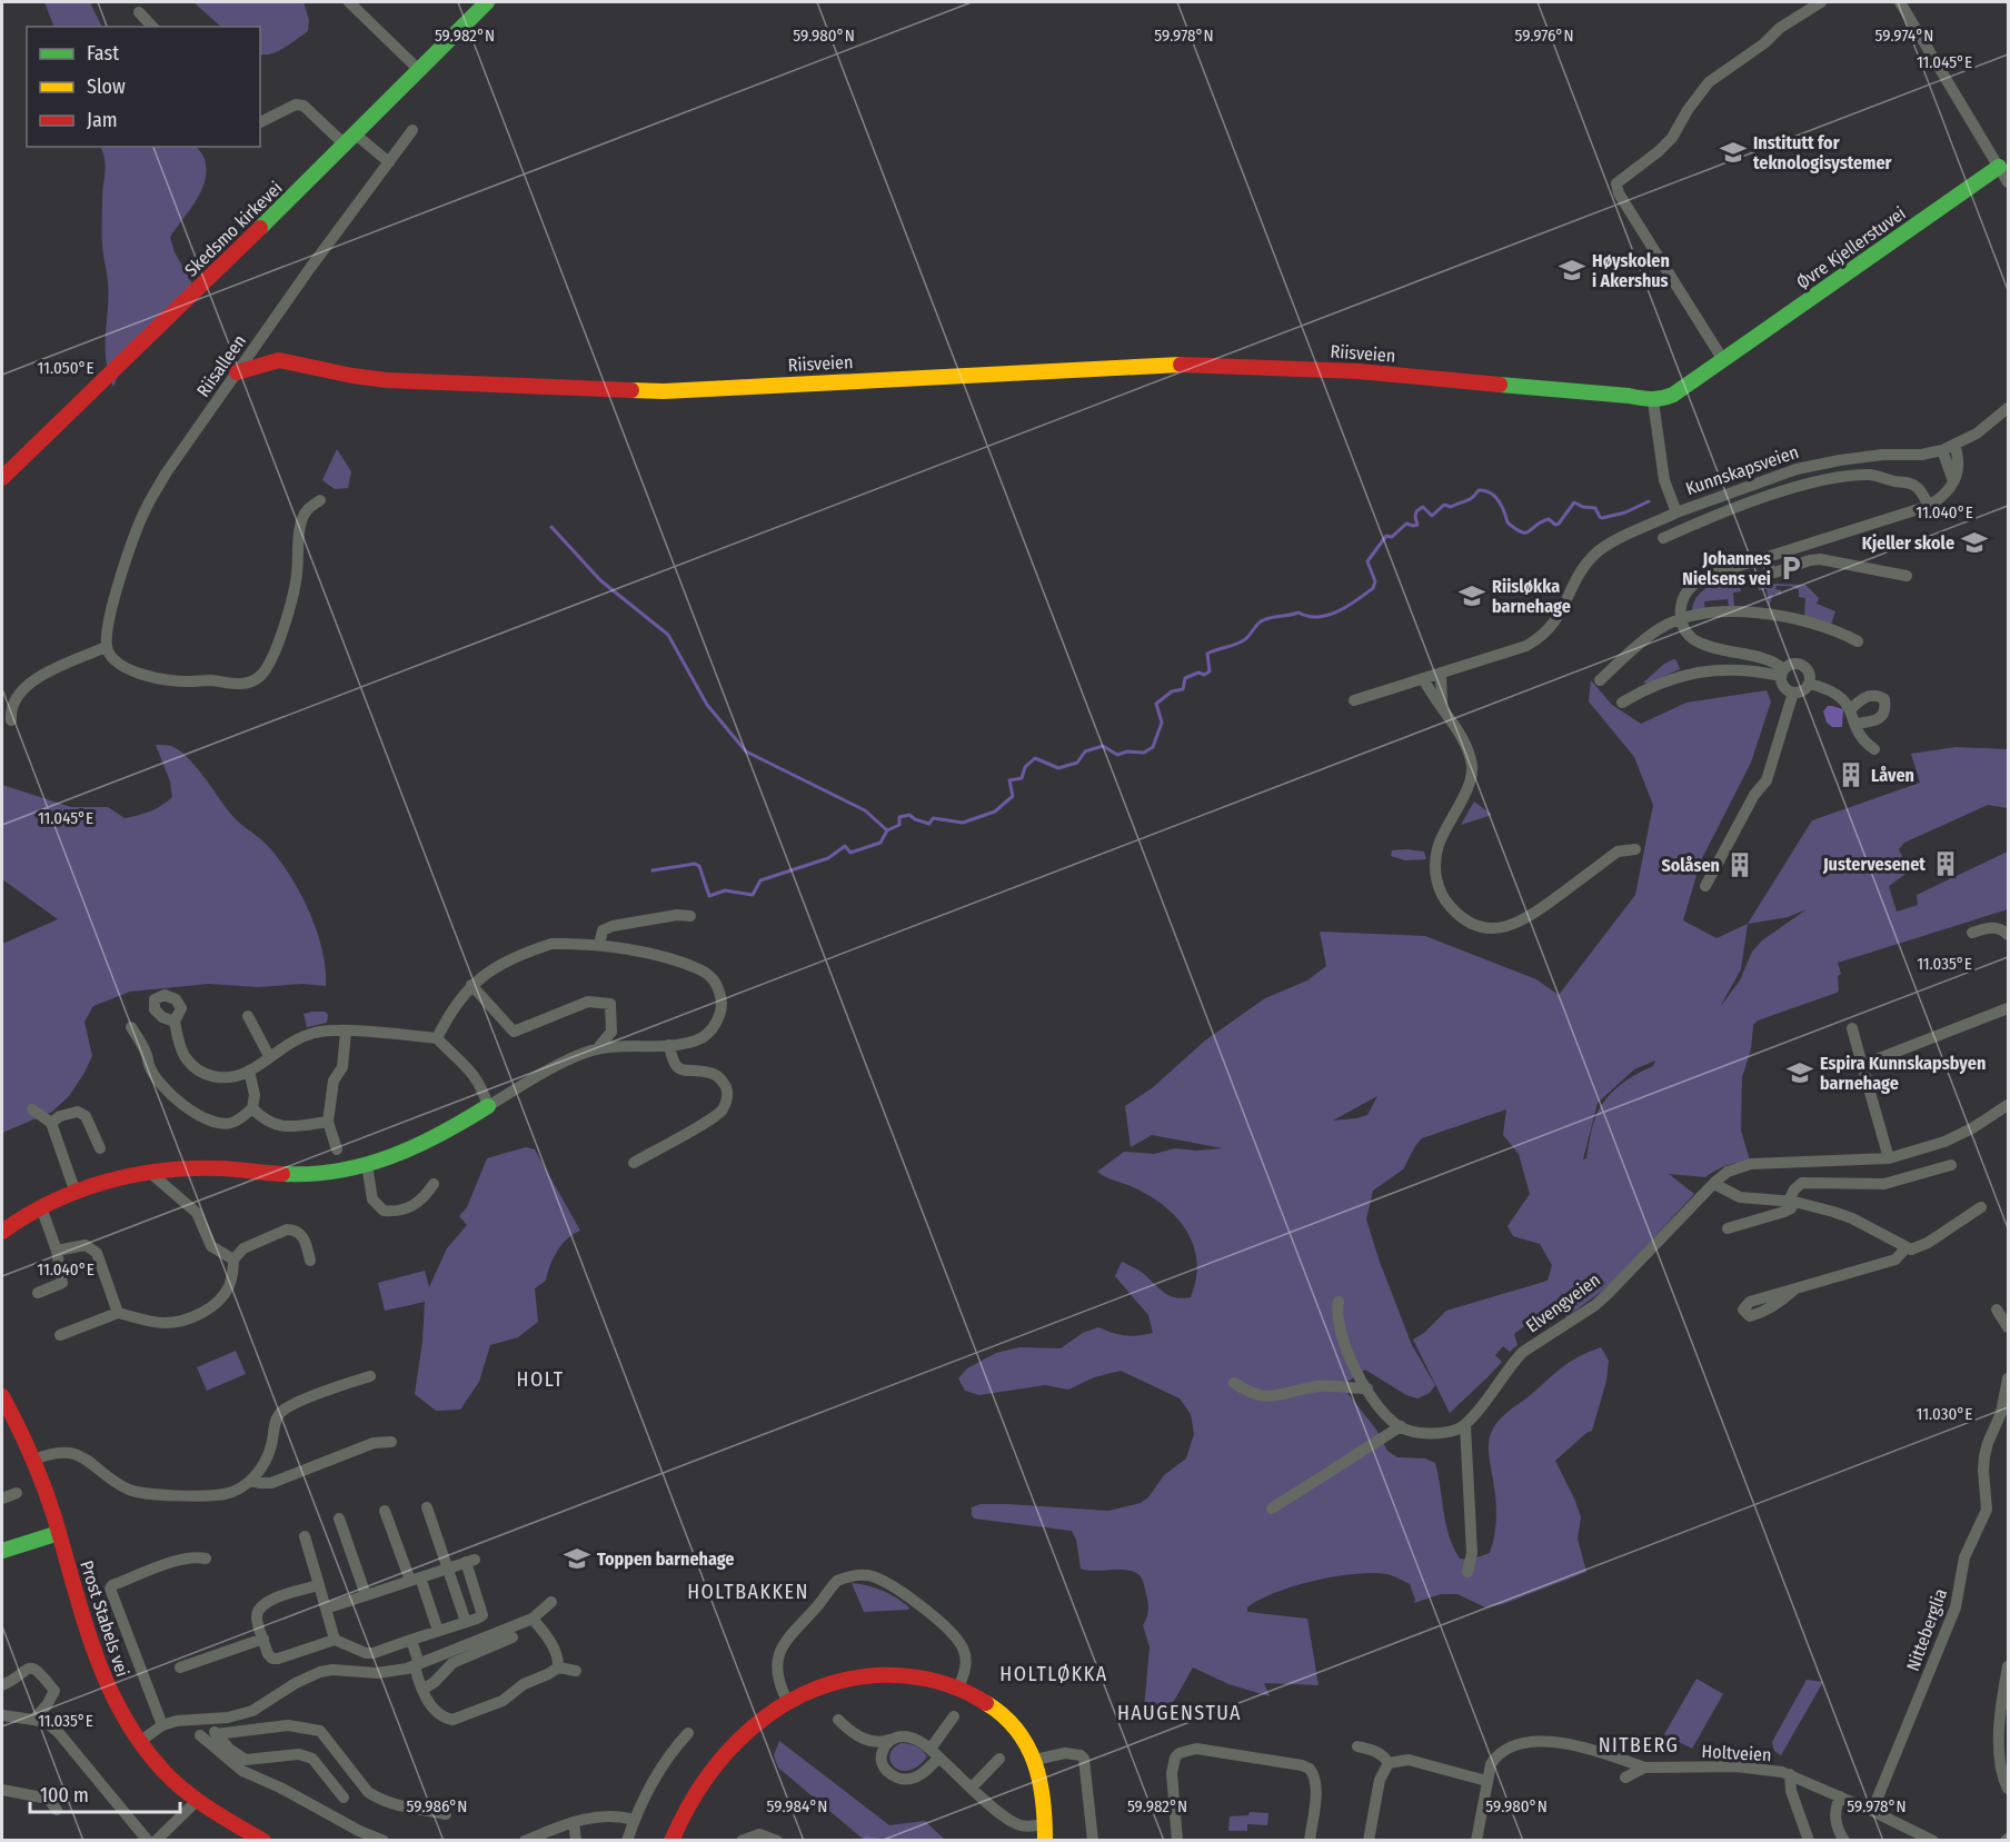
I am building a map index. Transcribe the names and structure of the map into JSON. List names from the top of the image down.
{
  "streets": {
    "main road": [
      "Skedsmo kirkevei",
      "Øvre Kjellerstuvei",
      "Riisveien",
      "Prost Stabels vei"
    ],
    "street": [
      "Riisalleen",
      "Kunnskapsveien",
      "Elvengveien",
      "Nitteberglia",
      "Holtveien"
    ]
  },
  "crossings": [
    ["Riisveien", "Riisalleen"],
    ["Riisveien", "Kunnskapsveien"],
    ["Nitteberglia", "Holtveien"]
  ],
  "districts": [
    "HOLT",
    "HOLTBAKKEN",
    "HOLTLØKKA",
    "HAUGENSTUA",
    "NITBERG"
  ],
  "places": {
    "school or university": [
      "Institutt for teknologisystemer",
      "Høyskolen i Akershus",
      "Kjeller skole",
      "Riisløkka barnehage",
      "Espira Kunnskapsbyen barnehage",
      "Toppen barnehage"
    ],
    "parking": ["Johannes Nielsens vei"],
    "building": ["Låven", "Justervesenet", "Solåsen"]
  },
  "legend": ["Fast", "Slow", "Jam"],
  "scale_bar": "100 m",
  "coordinates": [
    "59.982°N",
    "59.980°N",
    "59.978°N",
    "59.976°N",
    "59.974°N",
    "11.045°E",
    "11.050°E",
    "11.040°E",
    "11.035°E",
    "11.030°E",
    "59.986°N",
    "59.984°N"
  ]
}
